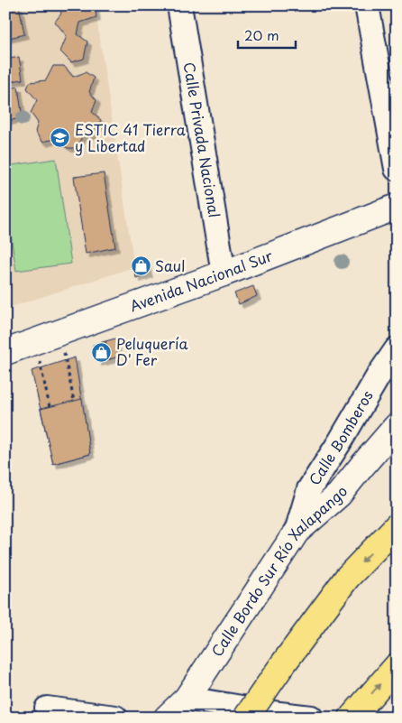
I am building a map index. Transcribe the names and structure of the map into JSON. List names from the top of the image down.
{
  "streets": {
    "main road": ["Avenida Nacional Sur", "Calle Bordo Sur Río Xalapango"],
    "street": ["Calle Privada Nacional", "Calle Bomberos"]
  },
  "crossings": [
    ["Calle Privada Nacional", "Avenida Nacional Sur"],
    ["Calle Bomberos", "Calle Bordo Sur Río Xalapango"]
  ],
  "places": {
    "school or university": ["ESTIC 41 Tierra y Libertad"],
    "shop": ["Saul", "Peluquería D' Fer"]
  },
  "scale_bar": "20 m"
}
